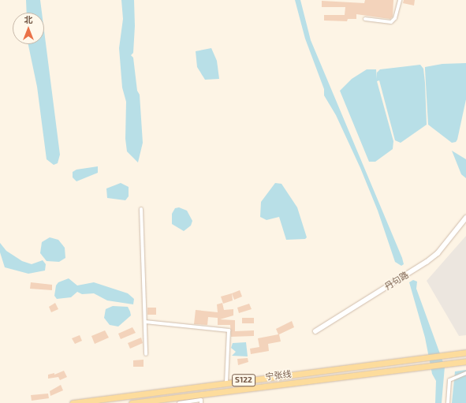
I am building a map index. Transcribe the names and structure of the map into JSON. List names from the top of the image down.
{
  "streets": {
    "main road": ["宁张线", "S122"],
    "street": ["丹句路"]
  },
  "north": "top"
}
